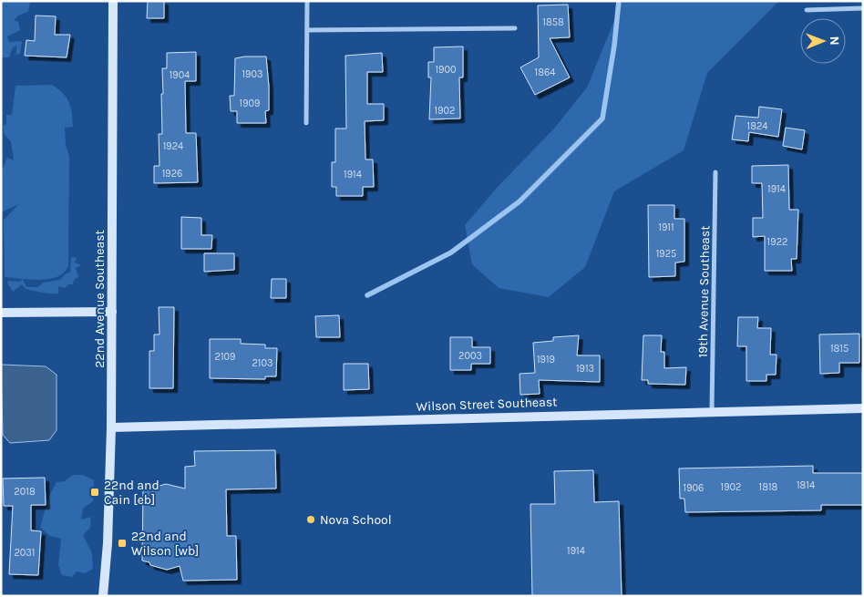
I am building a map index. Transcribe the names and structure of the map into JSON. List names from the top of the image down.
{
  "streets": {
    "street": ["19th Avenue Southeast", "22nd Avenue Southeast", "Wilson Street Southeast"]
  },
  "crossings": [
    ["19th Avenue Southeast", "Wilson Street Southeast"],
    ["22nd Avenue Southeast", "Wilson Street Southeast"]
  ],
  "places": {
    "transit": ["22nd and Cain [eb]", "22nd and Wilson [wb]"],
    "other": ["Nova School"]
  },
  "house_numbers": [
    "1858",
    "1900",
    "1864",
    "1903",
    "1904",
    "1909",
    "1902",
    "1824",
    "1924",
    "1926",
    "1914",
    "1914",
    "1911",
    "1922",
    "1925",
    "1815",
    "2003",
    "2109",
    "1919",
    "2103",
    "1913",
    "1814",
    "1902",
    "1818",
    "1906",
    "2018",
    "1914",
    "2031"
  ],
  "north": "right"
}
